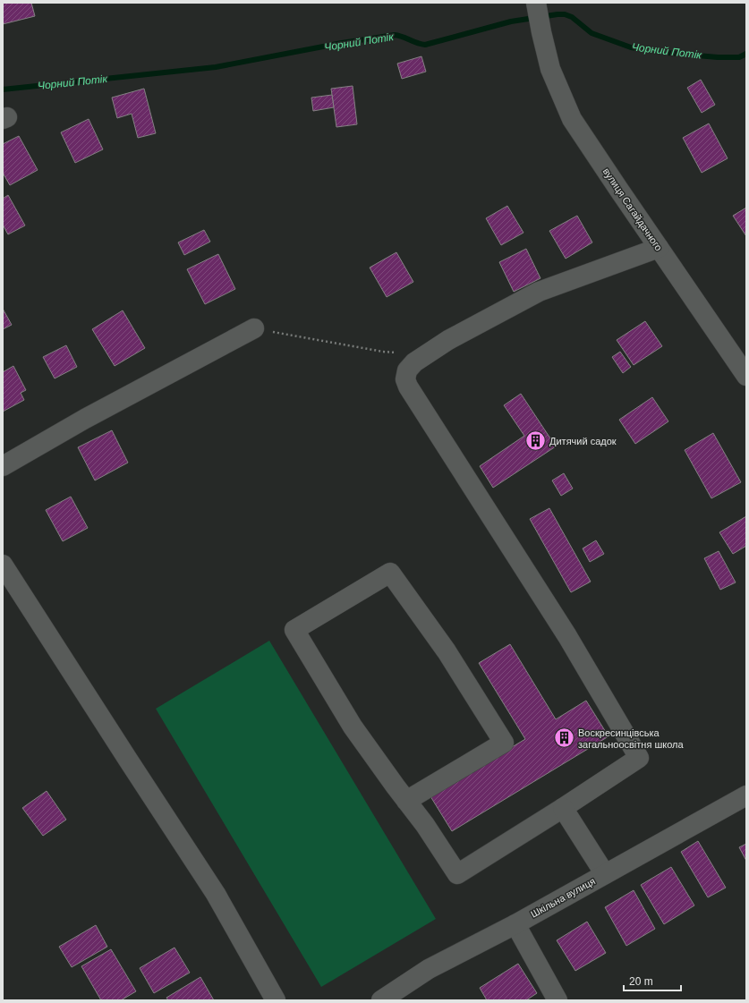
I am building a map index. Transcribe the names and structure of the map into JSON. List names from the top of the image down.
{
  "streets": {
    "street": ["вулиця Сагайдачного", "Шкільна вулиця"]
  },
  "water": ["Чорний Потік"],
  "places": {
    "building": ["Дитячий садок", "Воскресинцівська загальноосвітня школа"]
  },
  "scale_bar": "20 m"
}
